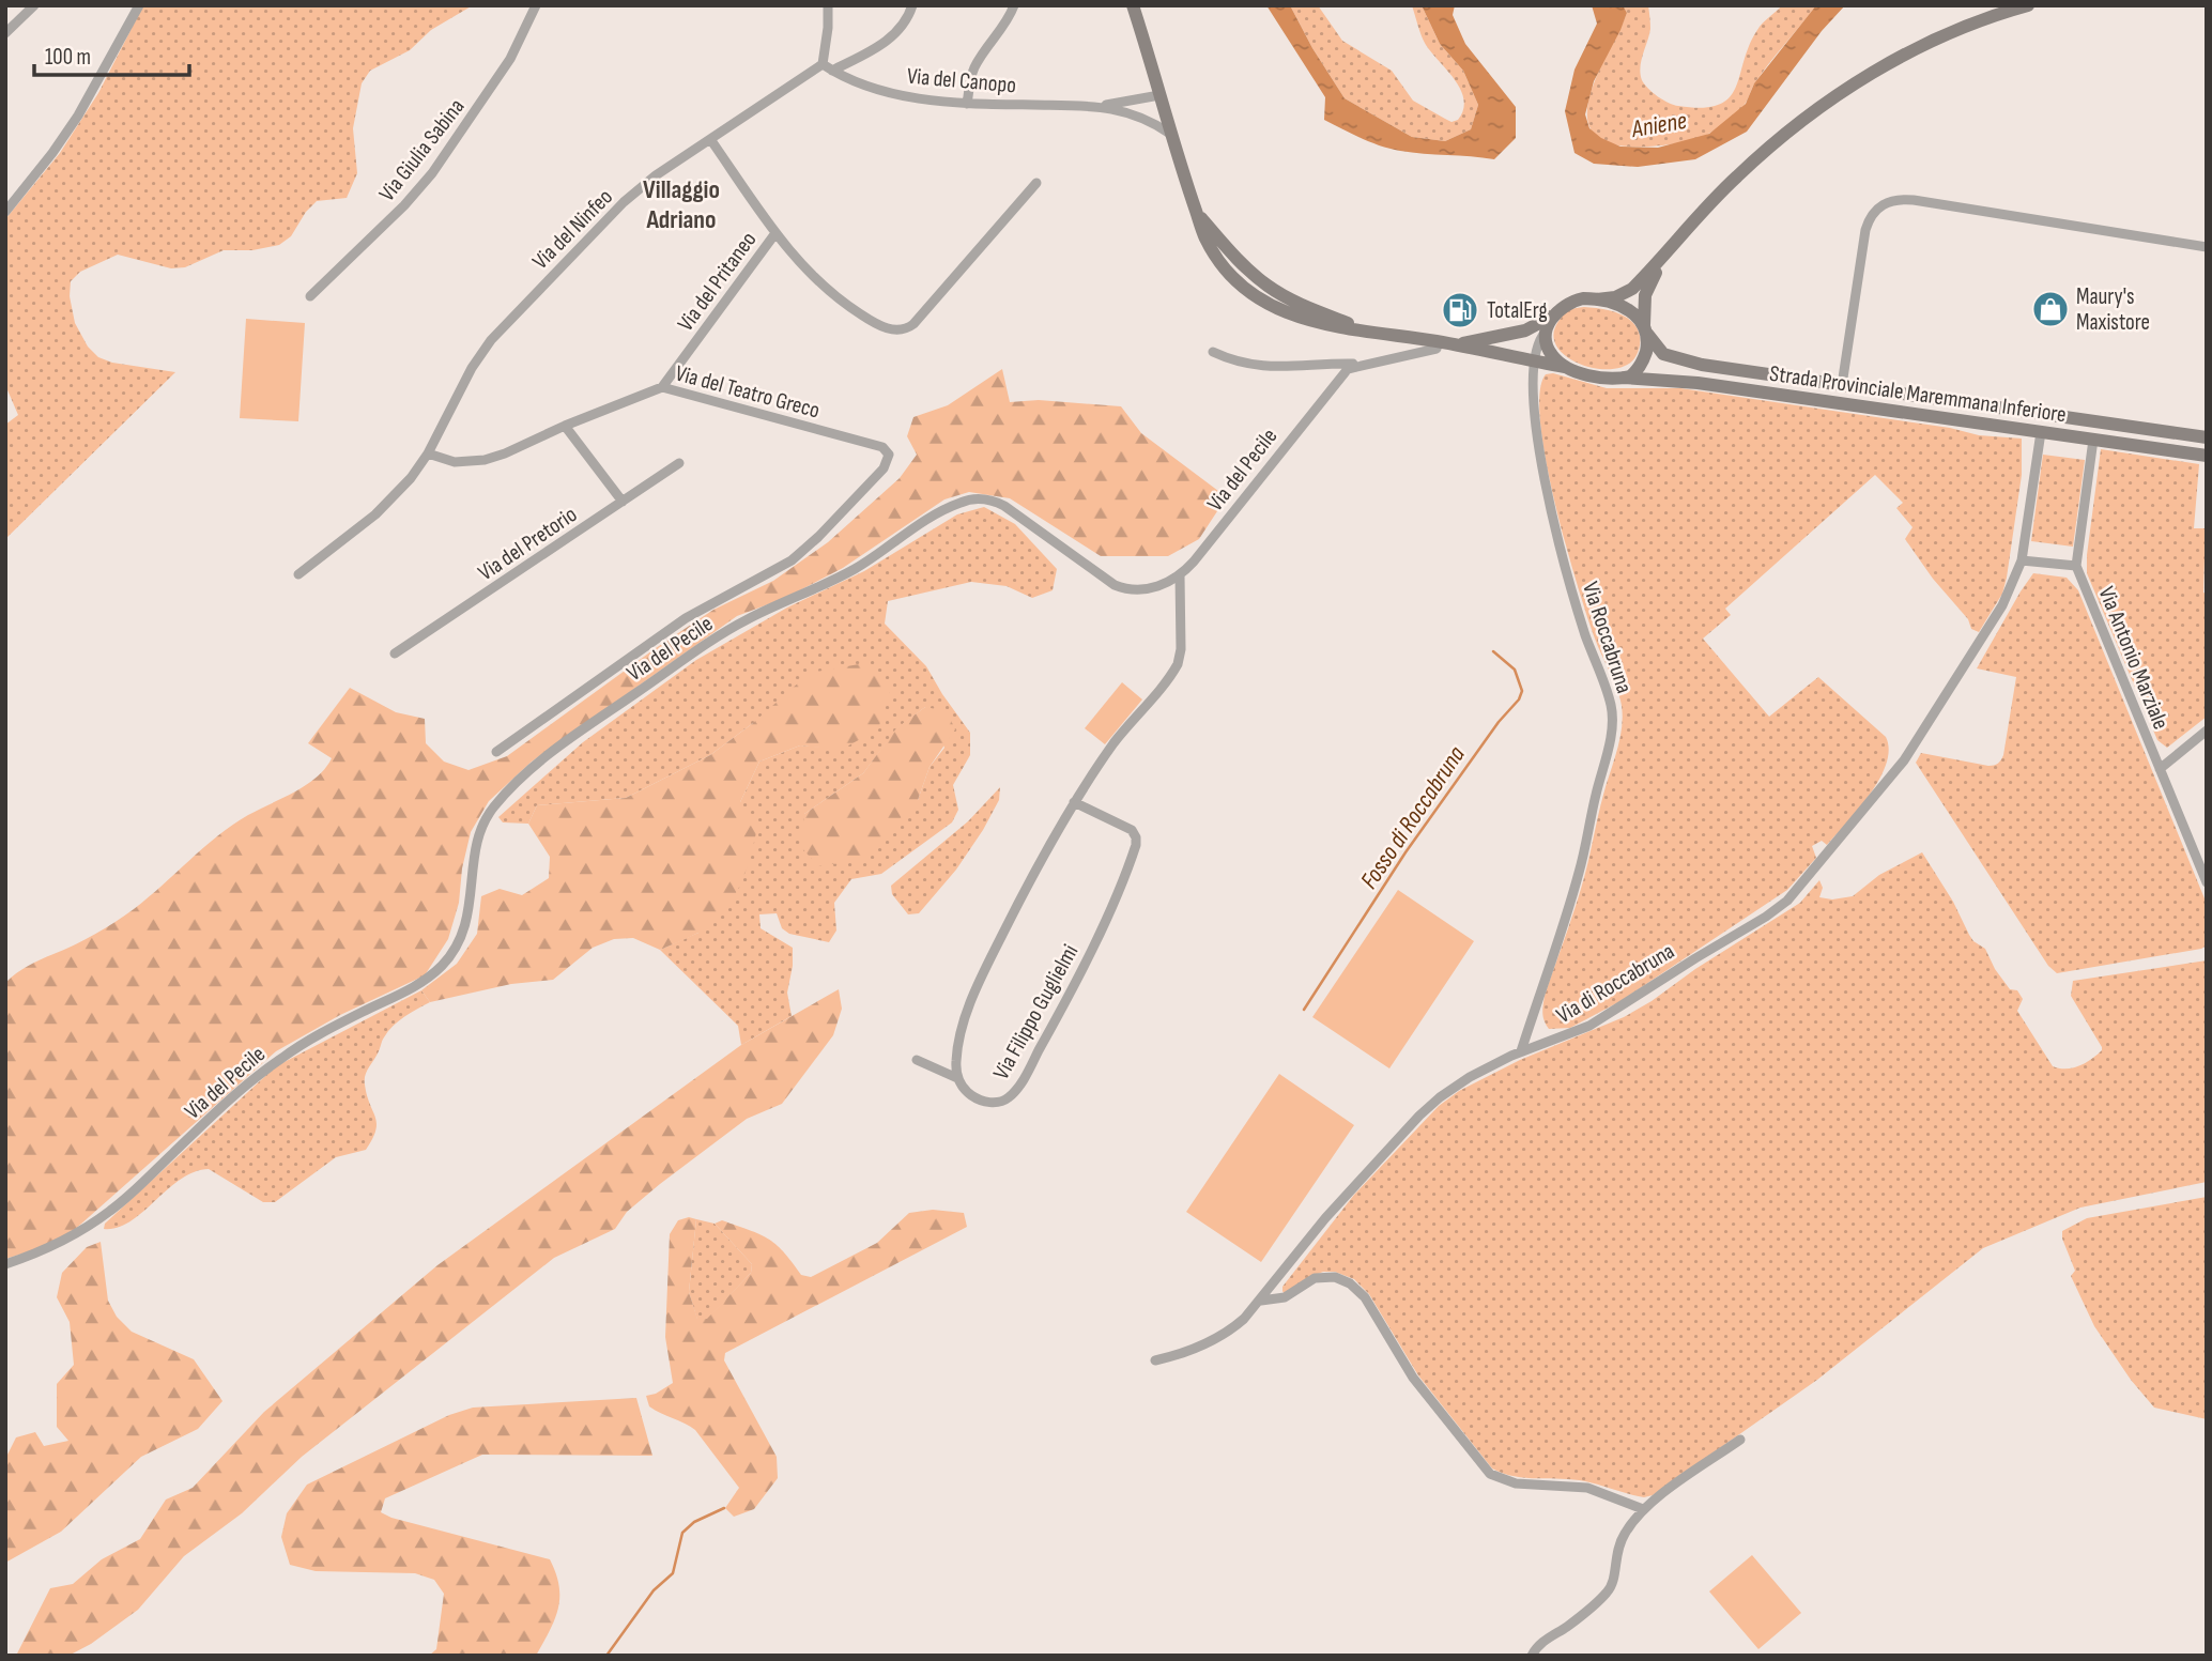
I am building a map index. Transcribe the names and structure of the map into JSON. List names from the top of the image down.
{
  "streets": {
    "main road": ["Strada Provinciale Maremmana Inferiore"],
    "street": [
      "Via del Canopo",
      "Via Giulia Sabina",
      "Via del Ninfeo",
      "Via del Pritaneo",
      "Via del Teatro Greco",
      "Via del Pecile",
      "Via del Pretorio",
      "Via Roccabruna",
      "Via Antonio Marziale",
      "Via di Roccabruna",
      "Via Filippo Guglielmi"
    ]
  },
  "crossings": [
    ["Via del Canopo", "Via del Ninfeo"],
    ["Via del Ninfeo", "Via del Teatro Greco"],
    ["Via del Pritaneo", "Via del Teatro Greco"],
    ["Via del Teatro Greco", "Via del Pecile"],
    ["Strada Provinciale Maremmana Inferiore", "Via Antonio Marziale"],
    ["Strada Provinciale Maremmana Inferiore", "Via di Roccabruna"],
    ["Via del Pecile", "Via Filippo Guglielmi"],
    ["Via Roccabruna", "Via di Roccabruna"]
  ],
  "districts": ["Villaggio Adriano"],
  "water": ["Aniene", "Fosso di Roccabruna"],
  "places": {
    "shop": ["Maury's Maxistore"],
    "fuel station": ["TotalErg"]
  },
  "scale_bar": "100 m"
}
